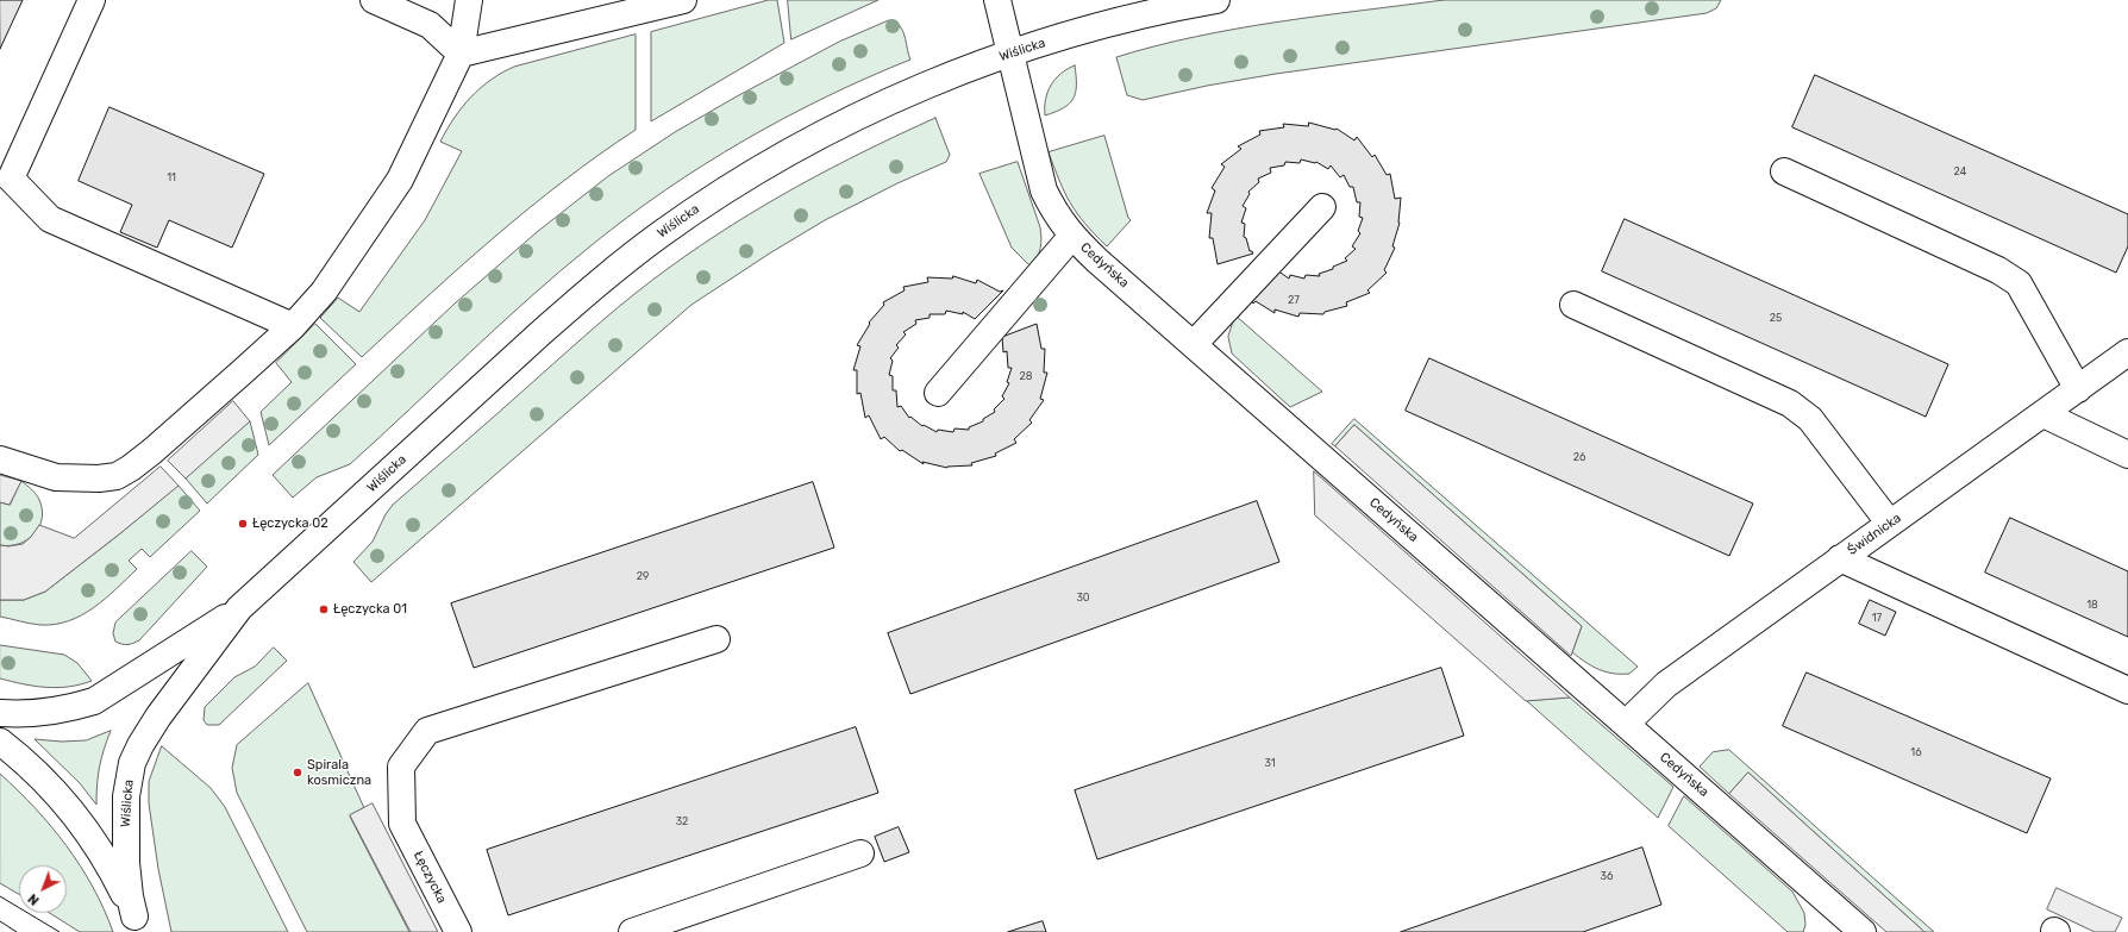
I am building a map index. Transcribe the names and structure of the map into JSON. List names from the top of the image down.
{
  "streets": {
    "street": [
      "Wiślicka",
      "Cedyńska",
      "Świdnicka",
      "Łęczycka"
    ]
  },
  "crossings": [
    ["Wiślicka", "Cedyńska"],
    ["Cedyńska", "Świdnicka"]
  ],
  "places": ["Łęczycka 02", "Łęczycka 01", "Spirala kosmiczna"],
  "house_numbers": [
    "24",
    "11",
    "27",
    "25",
    "28",
    "26",
    "29",
    "30",
    "18",
    "17",
    "16",
    "31",
    "32",
    "36"
  ],
  "north": "bottom left"
}
